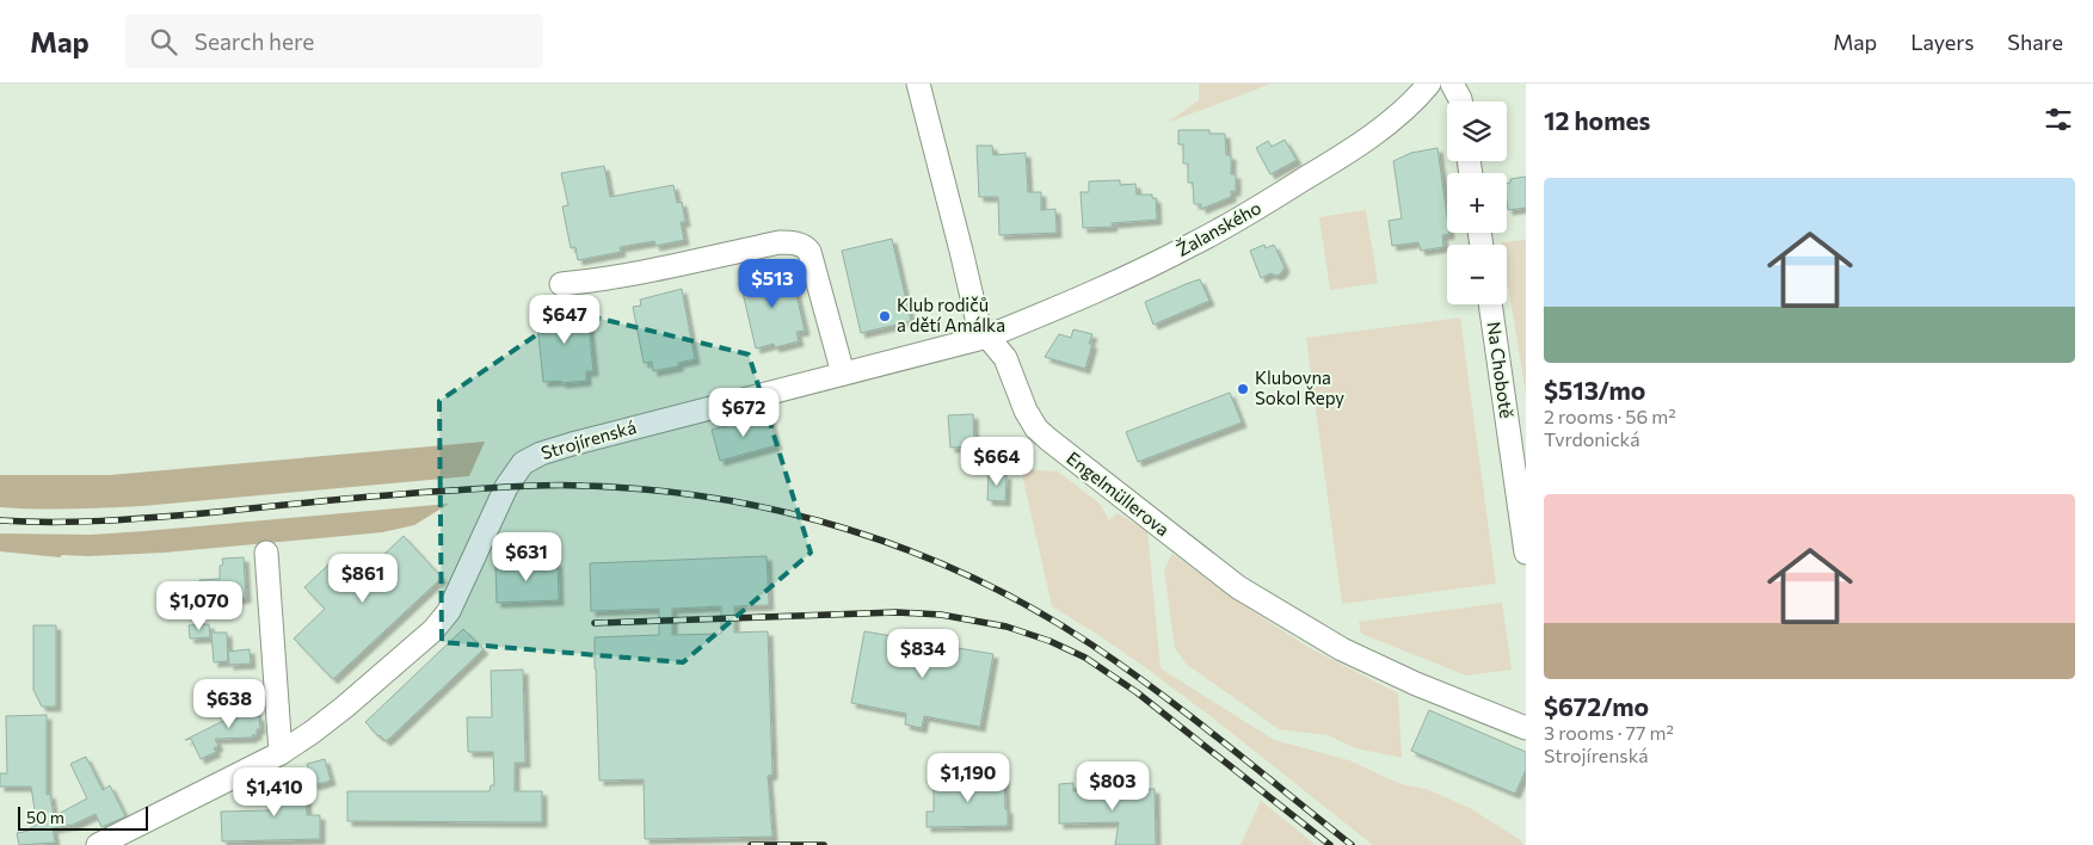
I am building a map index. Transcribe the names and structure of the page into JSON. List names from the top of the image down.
{
  "streets": {
    "street": [
      "Žalanského",
      "Na Chobotě",
      "Strojírenská",
      "Engelmüllerova"
    ]
  },
  "crossings": [
    ["Žalanského", "Strojírenská"],
    ["Žalanského", "Engelmüllerova"],
    ["Strojírenská", "Engelmüllerova"]
  ],
  "places": ["Klub rodičů a dětí Amálka", "Klubovna Sokol Řepy"],
  "scale_bar": "50 m",
  "page": {
    "header": "Map",
    "search": "Search here",
    "nav": ["Map", "Layers", "Share"],
    "heading": "12 homes",
    "map_buttons": ["+", "−"],
    "list": [
      {
        "name": "$513/mo",
        "note": "2 rooms · 56 m² · Tvrdonická"
      },
      {
        "name": "$672/mo",
        "note": "3 rooms · 77 m² · Strojírenská"
      }
    ],
    "price": [
      "$513",
      "$647",
      "$672",
      "$664",
      "$631",
      "$861",
      "$1,070",
      "$834",
      "$638",
      "$1,190",
      "$803",
      "$1,410"
    ],
    "scale": "50 m"
  }
}
